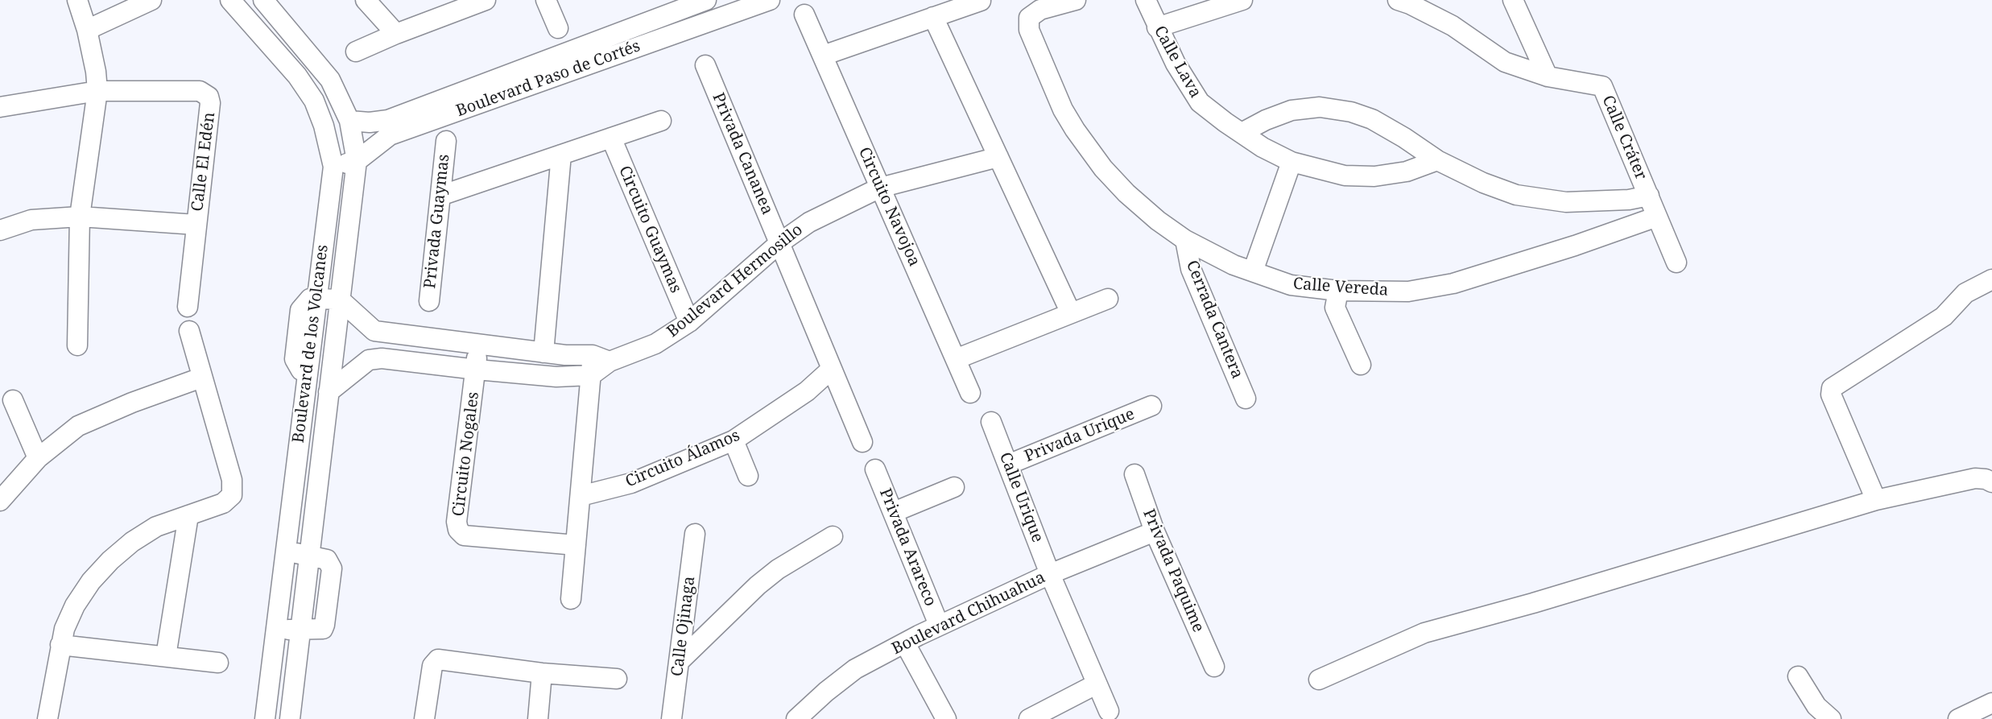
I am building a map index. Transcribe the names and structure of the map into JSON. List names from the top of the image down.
{
  "streets": {
    "street": [
      "Calle Lava",
      "Boulevard Paso de Cortés",
      "Calle Cráter",
      "Privada Cananea",
      "Calle El Edén",
      "Circuito Navojoa",
      "Privada Guaymas",
      "Circuito Guaymas",
      "Boulevard Hermosillo",
      "Calle Vereda",
      "Cerrada Cantera",
      "Boulevard de los Volcanes",
      "Privada Urique",
      "Circuito Nogales",
      "Circuito Álamos",
      "Calle Urique",
      "Privada Arareco",
      "Privada Paquime",
      "Boulevard Chihuahua",
      "Calle Ojinaga"
    ]
  },
  "crossings": [
    ["Boulevard Paso de Cortés", "Boulevard de los Volcanes"],
    ["Calle Cráter", "Calle Vereda"],
    ["Privada Cananea", "Boulevard Hermosillo"],
    ["Circuito Navojoa", "Boulevard Hermosillo"],
    ["Circuito Guaymas", "Boulevard Hermosillo"],
    ["Boulevard Hermosillo", "Circuito Nogales"],
    ["Calle Vereda", "Cerrada Cantera"],
    ["Privada Urique", "Calle Urique"],
    ["Calle Urique", "Boulevard Chihuahua"],
    ["Privada Arareco", "Boulevard Chihuahua"],
    ["Privada Paquime", "Boulevard Chihuahua"]
  ]
}
